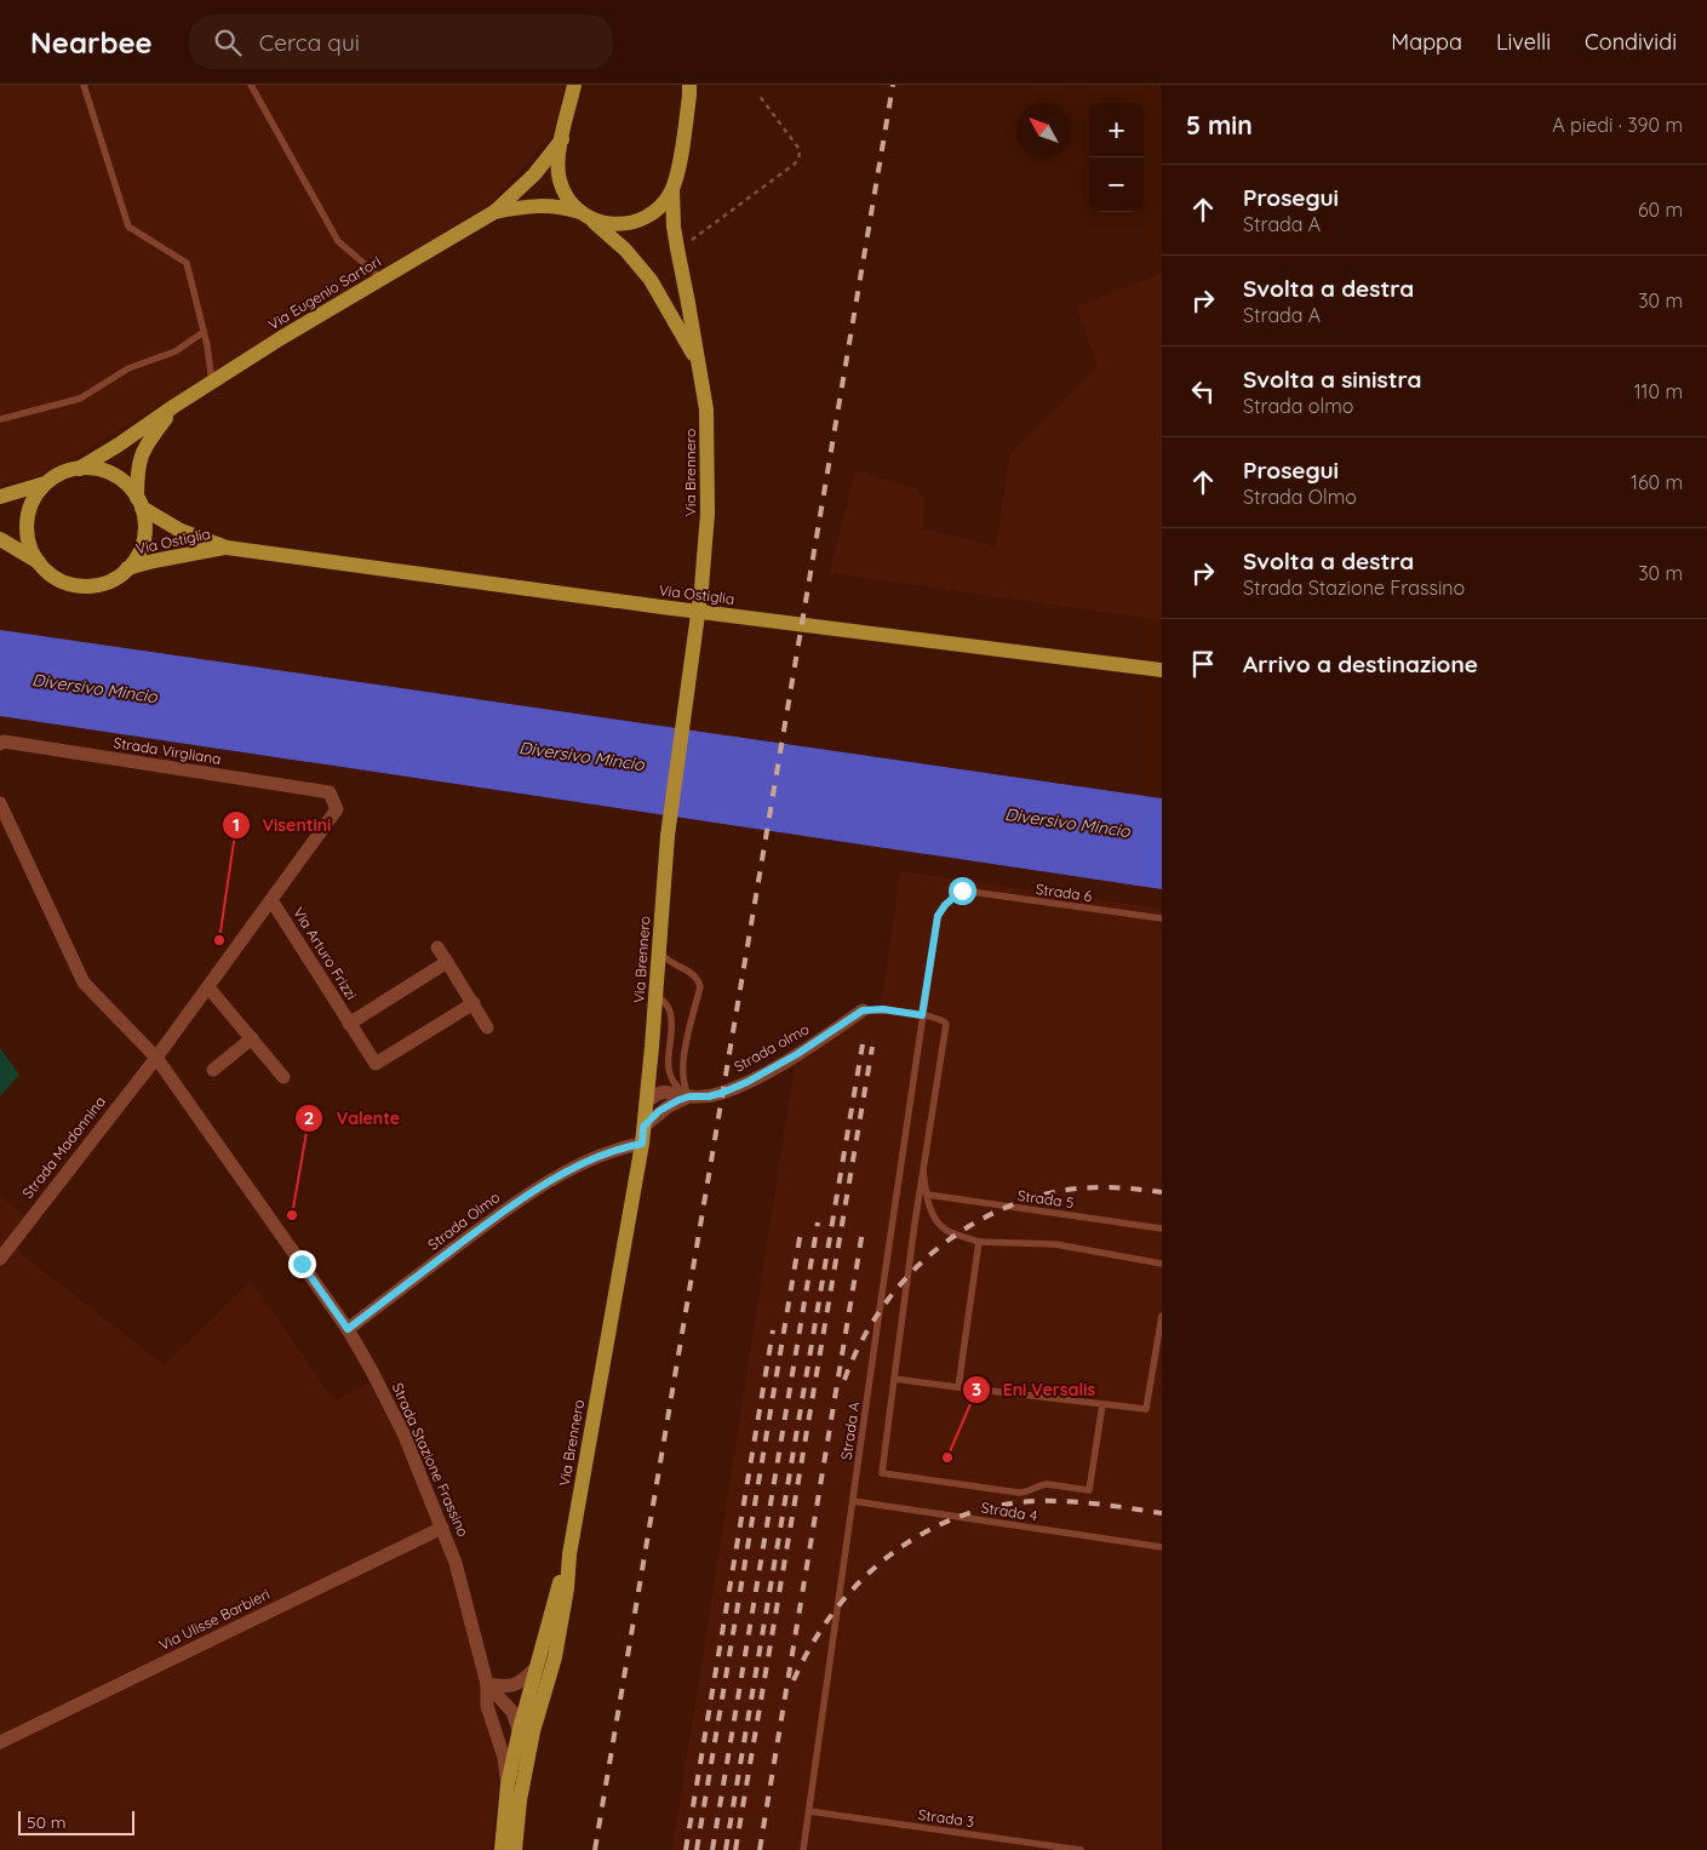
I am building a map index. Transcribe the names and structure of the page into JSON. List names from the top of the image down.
{
  "streets": {
    "main road": ["Via Eugenio Sartori", "Via Brennero", "Via Ostiglia"],
    "street": [
      "Strada Virgliana",
      "Via Arturo Frizzi",
      "Strada olmo",
      "Strada Madonnina",
      "Strada Olmo",
      "Strada Stazione Frassino",
      "Via Ulisse Barbieri"
    ],
    "lane": [
      "Strada 6",
      "Strada 5",
      "Strada A",
      "Strada 4",
      "Strada 3"
    ]
  },
  "crossings": [
    ["Via Eugenio Sartori", "Via Brennero"],
    ["Via Eugenio Sartori", "Via Ostiglia"],
    ["Via Brennero", "Strada olmo"],
    ["Via Brennero", "Strada Olmo"],
    ["Via Brennero", "Strada Stazione Frassino"],
    ["Strada Virgliana", "Strada Madonnina"],
    ["Strada 6", "Strada A"],
    ["Via Arturo Frizzi", "Strada Madonnina"],
    ["Strada Madonnina", "Strada Stazione Frassino"],
    ["Strada Olmo", "Strada Stazione Frassino"],
    ["Strada A", "Strada 4"],
    ["Strada A", "Strada 3"],
    ["Strada Stazione Frassino", "Via Ulisse Barbieri"]
  ],
  "water": ["Diversivo Mincio"],
  "places": ["Visentini", "Valente", "Eni Versalis"],
  "scale_bar": "50 m",
  "north": "top left",
  "page": {
    "header": "Nearbee",
    "search": "Cerca qui",
    "nav": ["Mappa", "Livelli", "Condividi"],
    "heading": ["5 min", "A piedi · 390 m"],
    "map_buttons": ["+", "−"],
    "list": [
      ["Prosegui", "Strada A", "60 m"],
      ["Svolta a destra", "Strada A", "30 m"],
      ["Svolta a sinistra", "Strada olmo", "110 m"],
      ["Prosegui", "Strada Olmo", "160 m"],
      ["Svolta a destra", "Strada Stazione Frassino", "30 m"],
      "Arrivo a destinazione"
    ],
    "scale": "50 m"
  }
}
